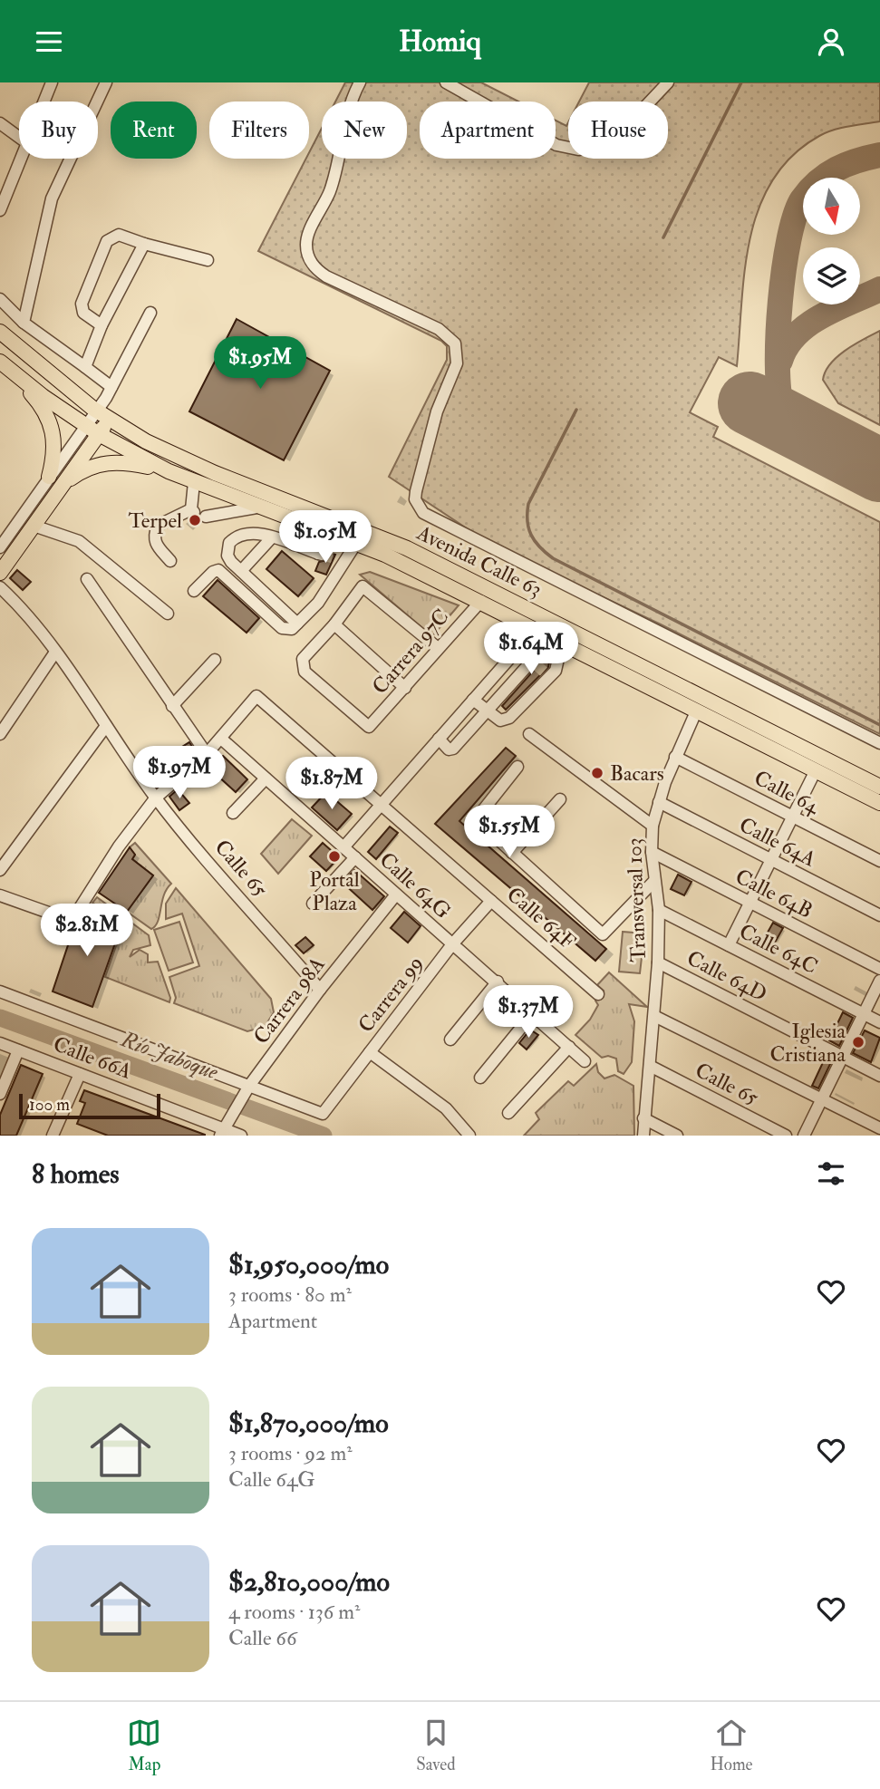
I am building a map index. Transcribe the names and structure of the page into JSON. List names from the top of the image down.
{
  "streets": {
    "main road": ["Avenida Calle 63"],
    "street": [
      "Carrera 97C",
      "Calle 64",
      "Calle 64A",
      "Calle 65",
      "Calle 64G",
      "Calle 64B",
      "Transversal 103",
      "Calle 64F",
      "Calle 64C",
      "Calle 64D",
      "Carrera 99",
      "Carrera 98A",
      "Calle 66A"
    ]
  },
  "crossings": [
    ["Avenida Calle 63", "Carrera 97C"],
    ["Avenida Calle 63", "Transversal 103"],
    ["Calle 64", "Transversal 103"],
    ["Calle 64A", "Transversal 103"],
    ["Calle 65", "Transversal 103"],
    ["Calle 65", "Carrera 98A"],
    ["Calle 64G", "Calle 64F"],
    ["Calle 64G", "Carrera 99"],
    ["Calle 64G", "Carrera 98A"],
    ["Calle 64B", "Transversal 103"],
    ["Transversal 103", "Calle 64C"],
    ["Transversal 103", "Calle 64D"],
    ["Calle 64F", "Carrera 99"],
    ["Carrera 99", "Calle 66A"],
    ["Carrera 98A", "Calle 66A"]
  ],
  "water": ["Río Jaboque"],
  "places": [
    "Terpel",
    "Bacars",
    "Portal Plaza",
    "Iglesia Cristiana"
  ],
  "scale_bar": "100 m",
  "north": "bottom",
  "page": {
    "header": "Homiq",
    "chip": [
      "Buy",
      "Rent",
      "Filters",
      "New",
      "Apartment",
      "House"
    ],
    "price": [
      "$1.95M",
      "$1.05M",
      "$1.64M",
      "$1.97M",
      "$1.87M",
      "$1.55M",
      "$2.81M",
      "$1.37M"
    ],
    "scale": "100 m",
    "heading": "8 homes",
    "list": [
      {
        "name": "$1,950,000/mo",
        "note": "3 rooms · 80 m² · Apartment"
      },
      {
        "name": "$1,870,000/mo",
        "note": "3 rooms · 92 m² · Calle 64G"
      },
      {
        "name": "$2,810,000/mo",
        "note": "4 rooms · 136 m² · Calle 66"
      }
    ],
    "tabs": ["Map", "Saved", "Home"]
  }
}
